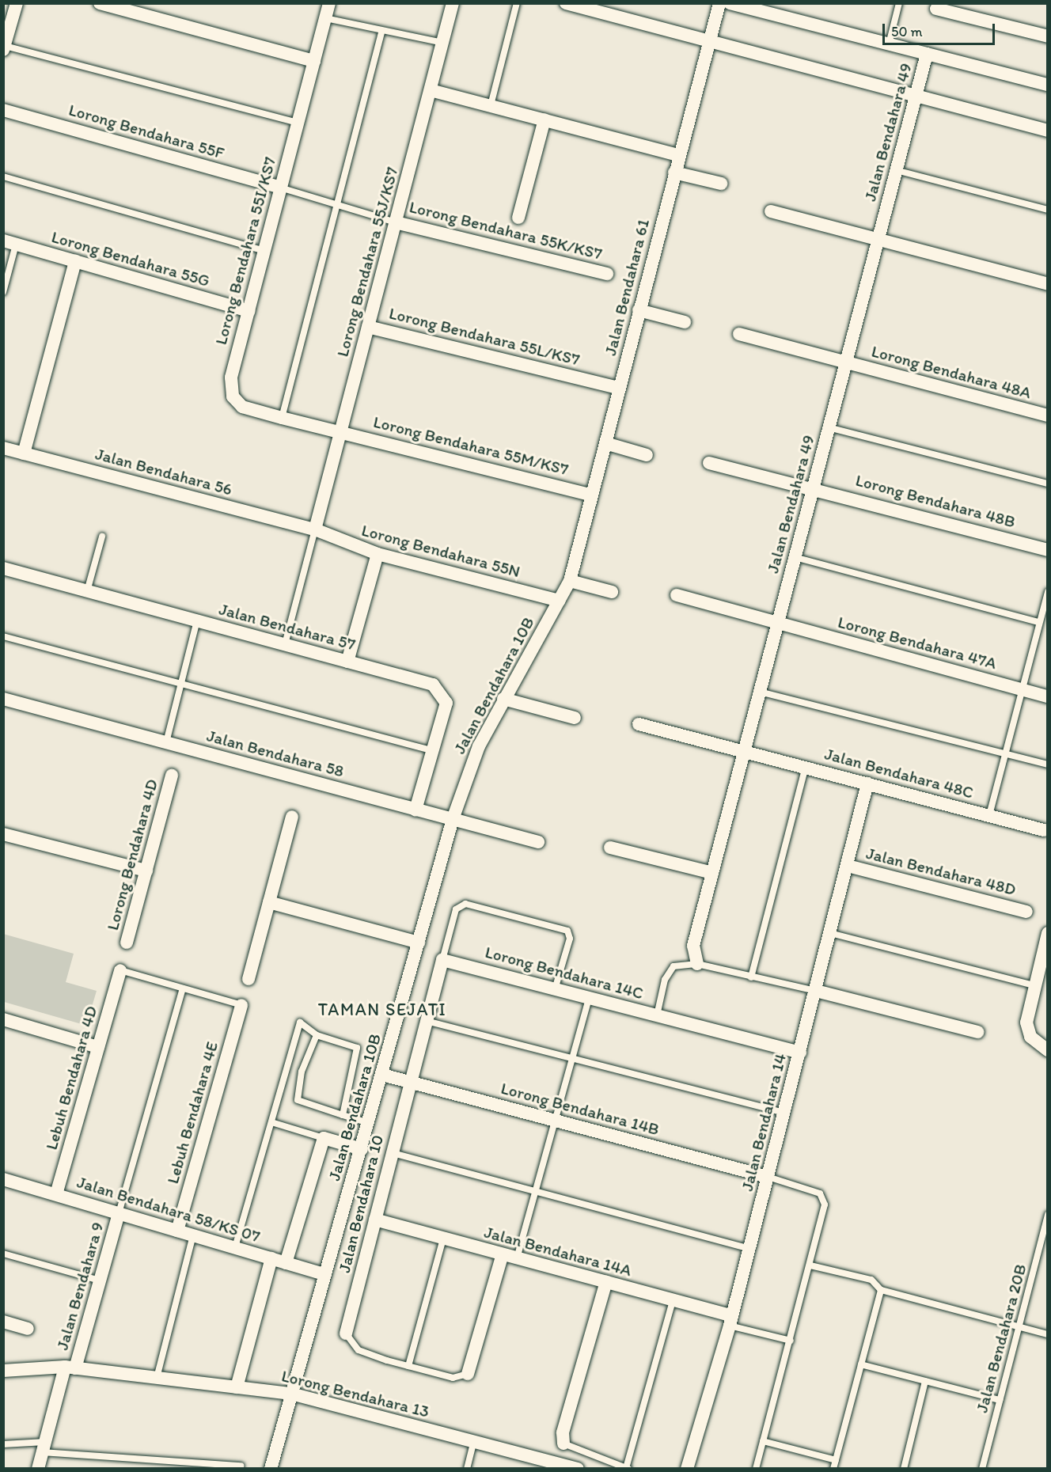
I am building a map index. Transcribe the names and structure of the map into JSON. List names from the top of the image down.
{
  "streets": {
    "street": [
      "Lorong Bendahara 55F",
      "Jalan Bendahara 49",
      "Lorong Bendahara 55K/KS7",
      "Lorong Bendahara 55I/KS7",
      "Lorong Bendahara 55G",
      "Lorong Bendahara 55J/KS7",
      "Jalan Bendahara 61",
      "Lorong Bendahara 55L/KS7",
      "Lorong Bendahara 48A",
      "Lorong Bendahara 55M/KS7",
      "Jalan Bendahara 56",
      "Lorong Bendahara 48B",
      "Lorong Bendahara 55N",
      "Jalan Bendahara 57",
      "Lorong Bendahara 47A",
      "Jalan Bendahara 10B",
      "Jalan Bendahara 58",
      "Jalan Bendahara 48C",
      "Lorong Bendahara 4D",
      "Jalan Bendahara 48D",
      "Lorong Bendahara 14C",
      "Lebuh Bendahara 4D",
      "Lorong Bendahara 14B",
      "Lebuh Bendahara 4E",
      "Jalan Bendahara 14",
      "Jalan Bendahara 10",
      "Jalan Bendahara 58/KS 07",
      "Jalan Bendahara 14A",
      "Jalan Bendahara 9",
      "Lorong Bendahara 13"
    ],
    "lane": ["Jalan Bendahara 20B"]
  },
  "crossings": [
    ["Lorong Bendahara 55F", "Lorong Bendahara 55I/KS7"],
    ["Jalan Bendahara 49", "Lorong Bendahara 48A"],
    ["Jalan Bendahara 49", "Lorong Bendahara 48B"],
    ["Jalan Bendahara 49", "Lorong Bendahara 47A"],
    ["Jalan Bendahara 49", "Jalan Bendahara 48C"],
    ["Lorong Bendahara 55K/KS7", "Lorong Bendahara 55J/KS7"],
    ["Lorong Bendahara 55I/KS7", "Lorong Bendahara 55G"],
    ["Lorong Bendahara 55I/KS7", "Lorong Bendahara 55J/KS7"],
    ["Lorong Bendahara 55I/KS7", "Lorong Bendahara 55M/KS7"],
    ["Lorong Bendahara 55J/KS7", "Lorong Bendahara 55L/KS7"],
    ["Lorong Bendahara 55J/KS7", "Lorong Bendahara 55M/KS7"],
    ["Lorong Bendahara 55J/KS7", "Jalan Bendahara 56"],
    ["Lorong Bendahara 55J/KS7", "Lorong Bendahara 55N"],
    ["Jalan Bendahara 61", "Lorong Bendahara 55L/KS7"],
    ["Jalan Bendahara 61", "Lorong Bendahara 55M/KS7"],
    ["Jalan Bendahara 61", "Jalan Bendahara 10B"],
    ["Jalan Bendahara 56", "Lorong Bendahara 55N"],
    ["Lorong Bendahara 55N", "Jalan Bendahara 10B"],
    ["Jalan Bendahara 57", "Jalan Bendahara 58"],
    ["Jalan Bendahara 10B", "Jalan Bendahara 58"],
    ["Jalan Bendahara 10B", "Lorong Bendahara 14B"],
    ["Jalan Bendahara 10B", "Jalan Bendahara 58/KS 07"],
    ["Jalan Bendahara 10B", "Lorong Bendahara 13"],
    ["Jalan Bendahara 48C", "Jalan Bendahara 14"],
    ["Jalan Bendahara 48D", "Jalan Bendahara 14"],
    ["Lorong Bendahara 14C", "Jalan Bendahara 14"],
    ["Lebuh Bendahara 4D", "Jalan Bendahara 58/KS 07"],
    ["Lorong Bendahara 14B", "Jalan Bendahara 14"],
    ["Lorong Bendahara 14B", "Jalan Bendahara 10"],
    ["Lebuh Bendahara 4E", "Jalan Bendahara 58/KS 07"],
    ["Jalan Bendahara 14", "Jalan Bendahara 14A"],
    ["Jalan Bendahara 10", "Jalan Bendahara 14A"],
    ["Jalan Bendahara 58/KS 07", "Jalan Bendahara 9"],
    ["Jalan Bendahara 9", "Lorong Bendahara 13"]
  ],
  "districts": ["TAMAN SEJATI"],
  "scale_bar": "50 m"
}
